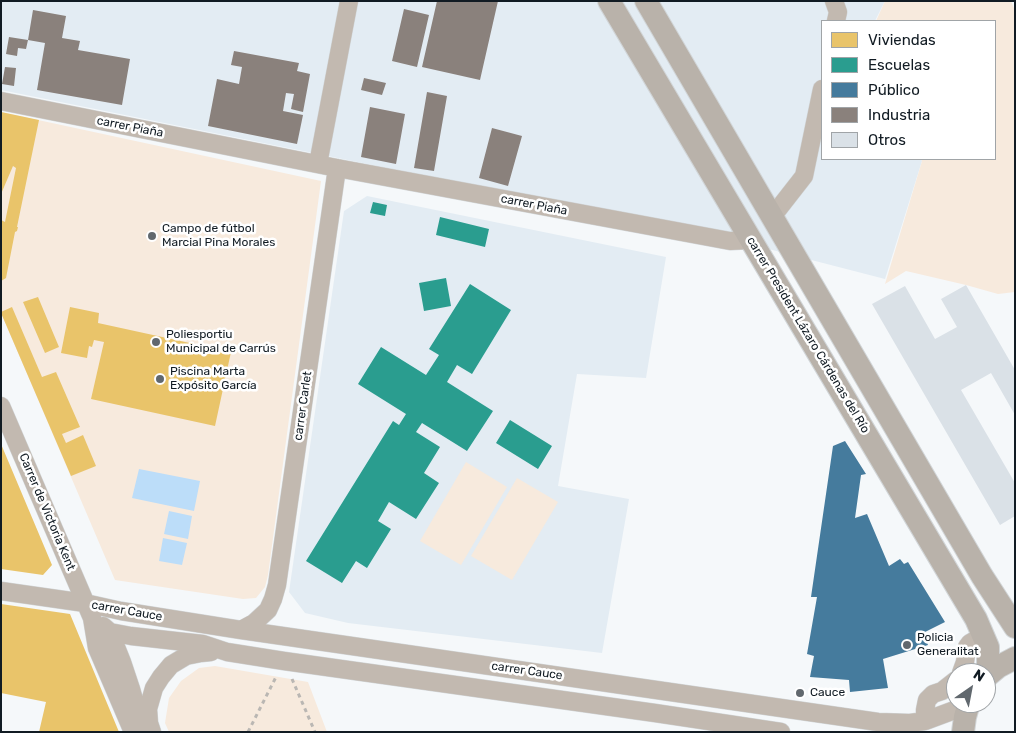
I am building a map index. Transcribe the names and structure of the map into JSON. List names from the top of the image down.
{
  "streets": {
    "main road": ["carrer President Lázaro Cárdenas del Río"],
    "street": [
      "carrer Piaña",
      "carrer Carlet",
      "Carrer de Victoria Kent",
      "carrer Cauce"
    ]
  },
  "crossings": [
    ["carrer Piaña", "carrer President Lázaro Cárdenas del Río"],
    ["carrer Piaña", "carrer Carlet"],
    ["carrer Carlet", "carrer Cauce"],
    ["Carrer de Victoria Kent", "carrer Cauce"]
  ],
  "places": [
    "Campo de fútbol Marcial Pina Morales",
    "Poliesportiu Municipal de Carrús",
    "Piscina Marta Expósito García",
    "Policia Generalitat",
    "Cauce"
  ],
  "legend": [
    "Viviendas",
    "Escuelas",
    "Público",
    "Industria",
    "Otros"
  ],
  "north": "top right"
}
